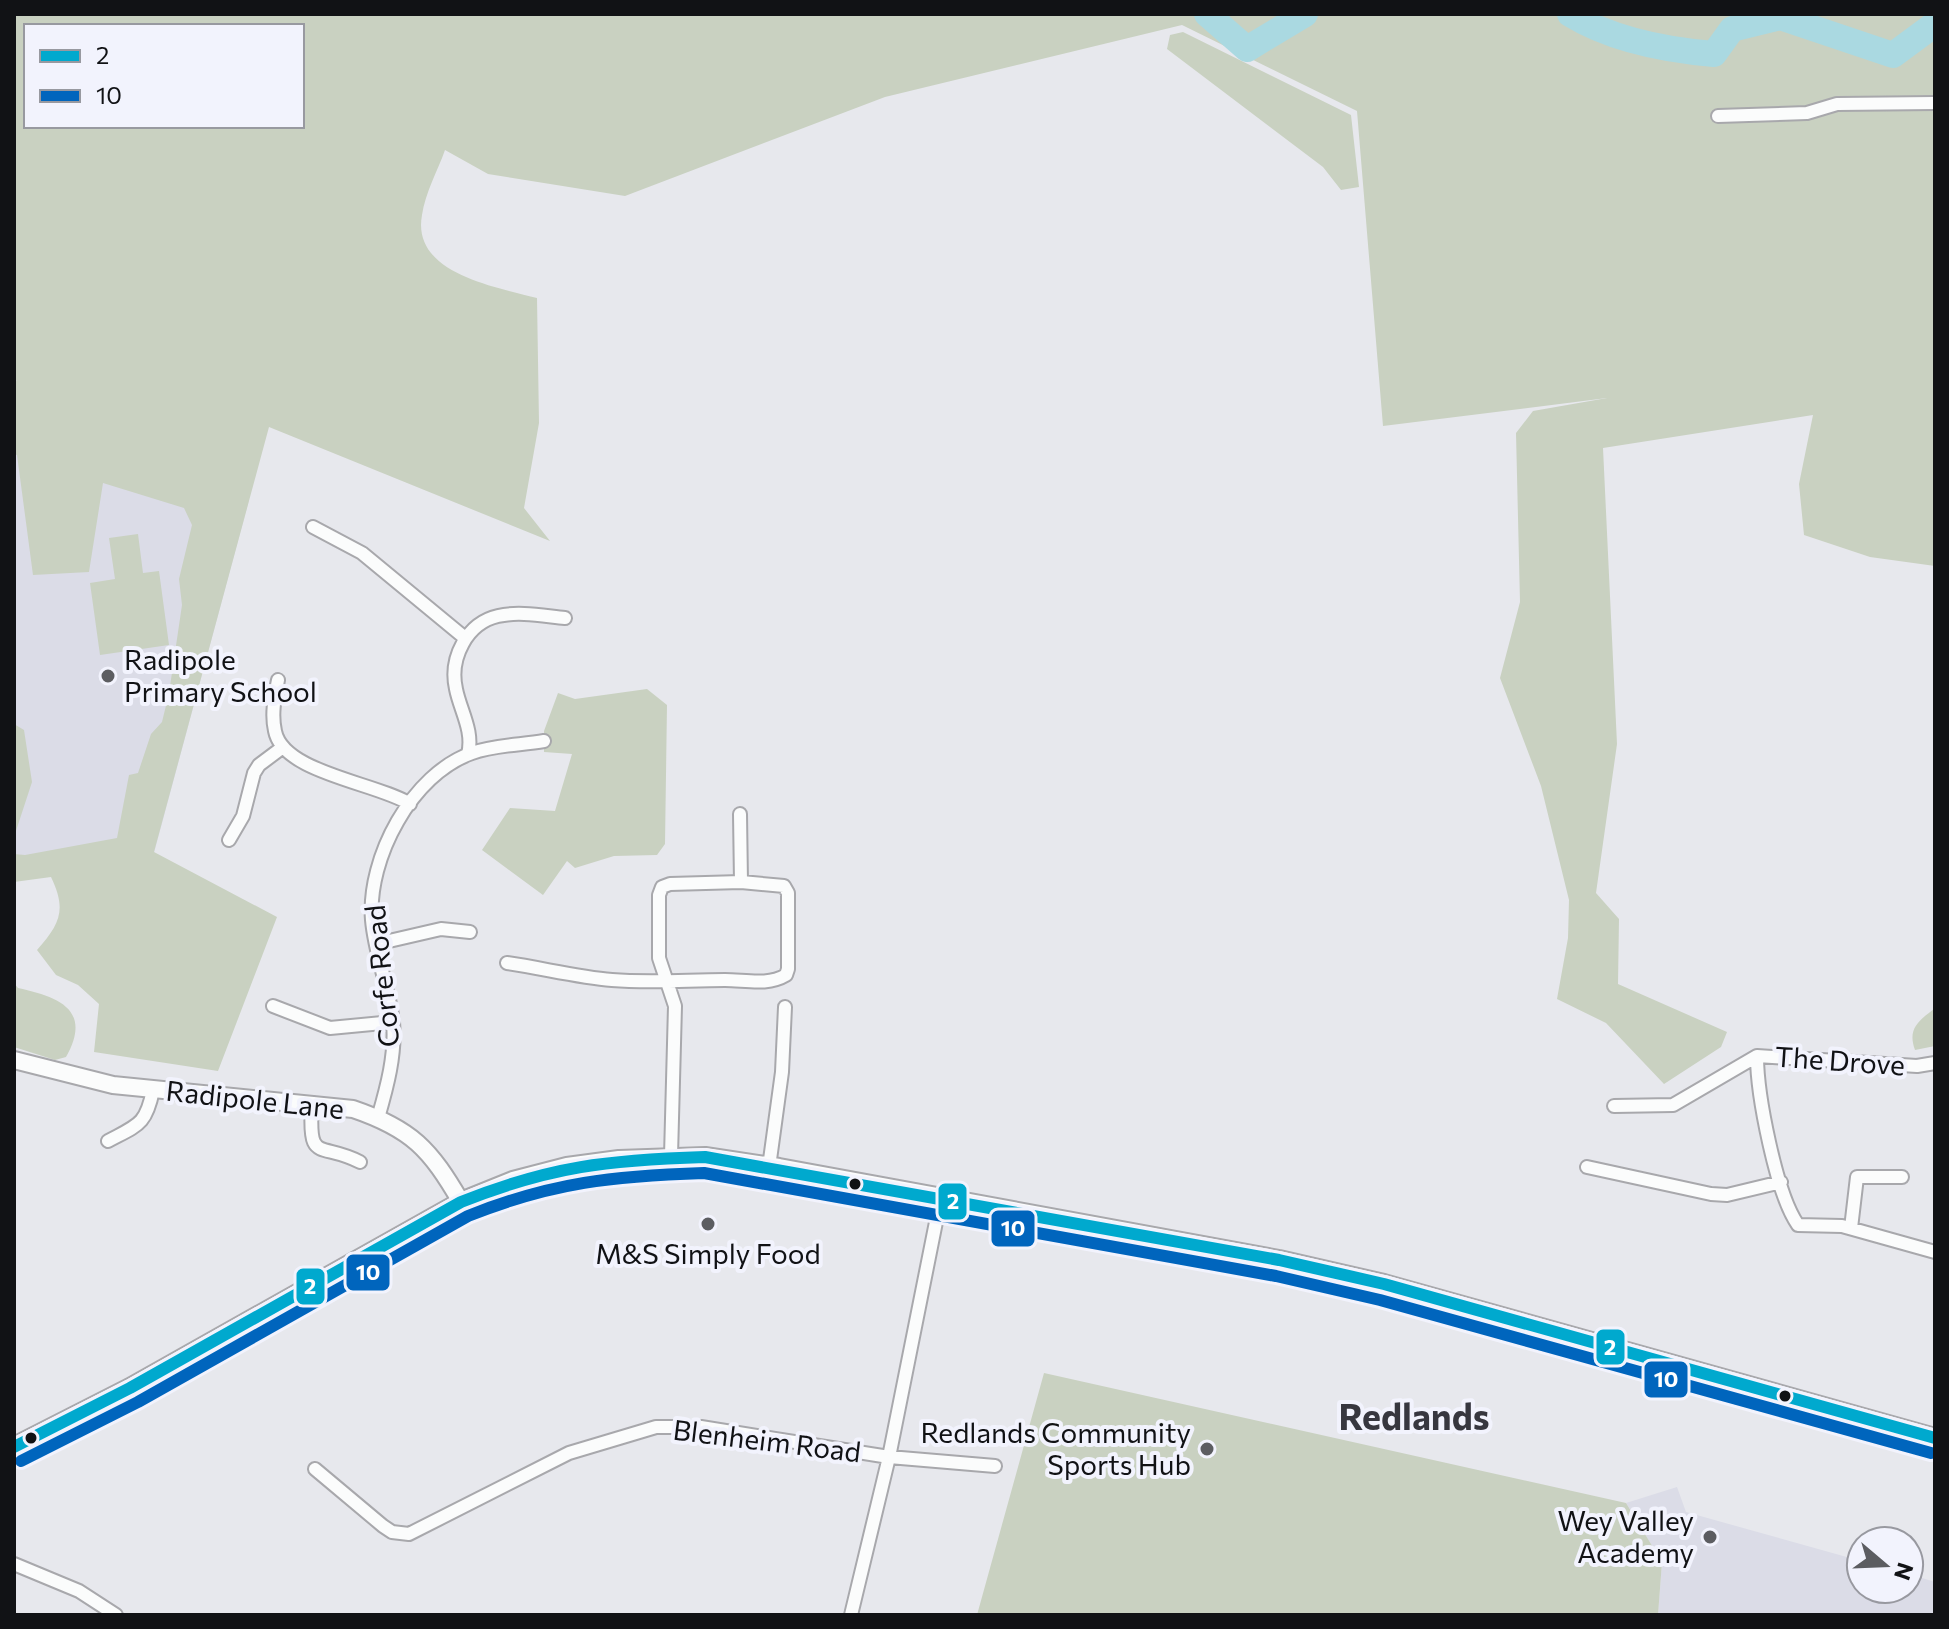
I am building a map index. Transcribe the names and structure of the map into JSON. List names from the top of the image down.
{
  "streets": {
    "street": [
      "Corfe Road",
      "The Drove",
      "Radipole Lane",
      "Blenheim Road"
    ]
  },
  "crossings": [
    ["Corfe Road", "Radipole Lane"]
  ],
  "districts": ["Redlands"],
  "places": [
    "Radipole Primary School",
    "M&S Simply Food",
    "Redlands Community Sports Hub",
    "Wey Valley Academy"
  ],
  "lines": ["transit line 2", "transit line 10"],
  "legend": ["2", "10"],
  "north": "right"
}
